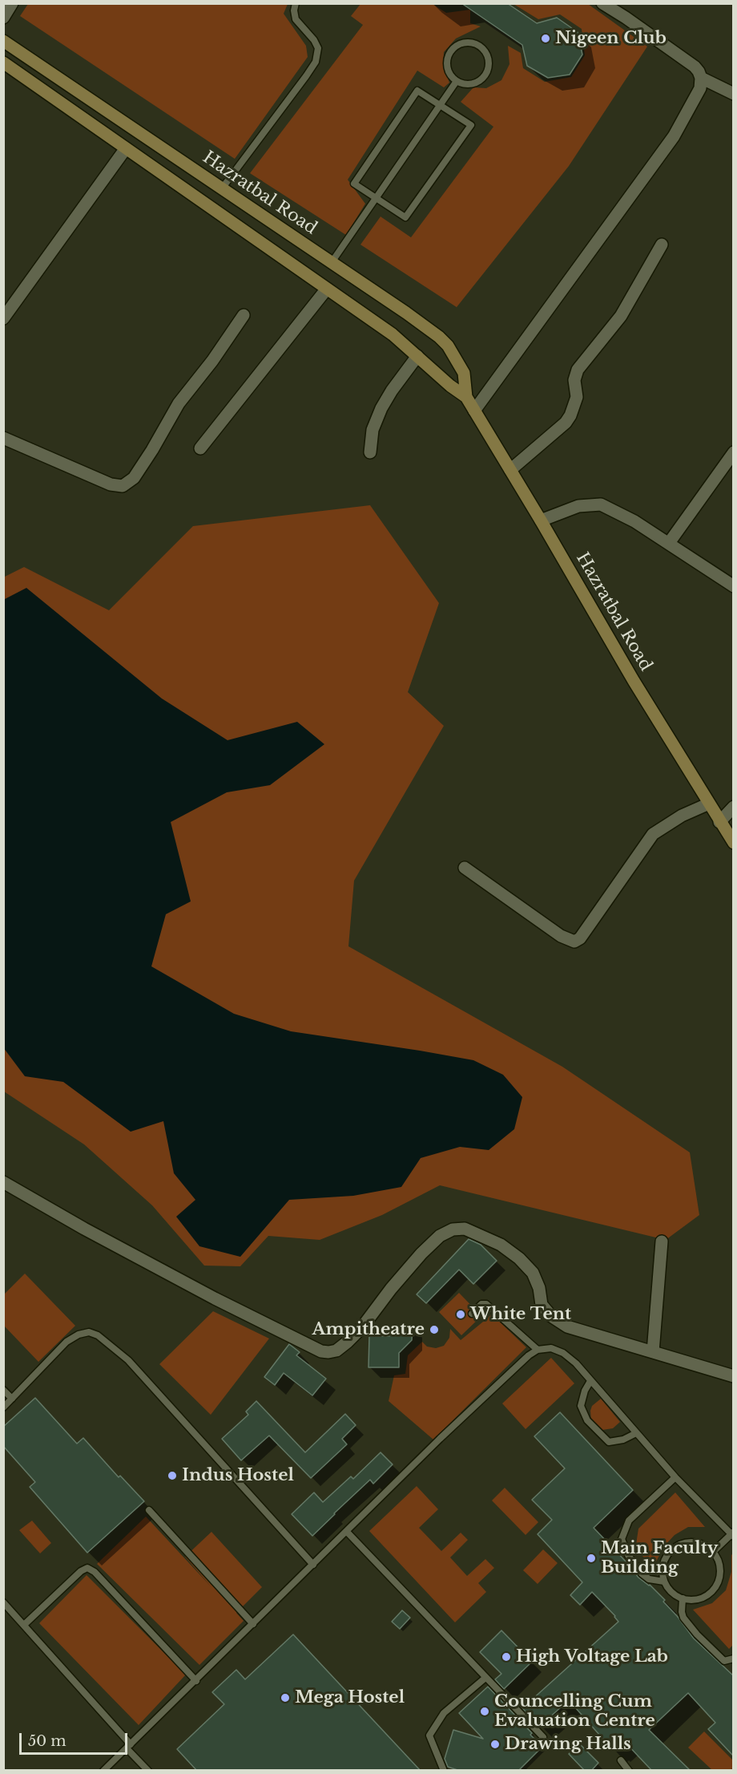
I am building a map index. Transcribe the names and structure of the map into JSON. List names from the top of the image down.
{
  "streets": {
    "main road": ["Hazratbal Road"]
  },
  "places": [
    "Nigeen Club",
    "White Tent",
    "Ampitheatre",
    "Indus Hostel",
    "Main Faculty Building",
    "High Voltage Lab",
    "Mega Hostel",
    "Councelling Cum Evaluation Centre",
    "Drawing Halls"
  ],
  "scale_bar": "50 m"
}
